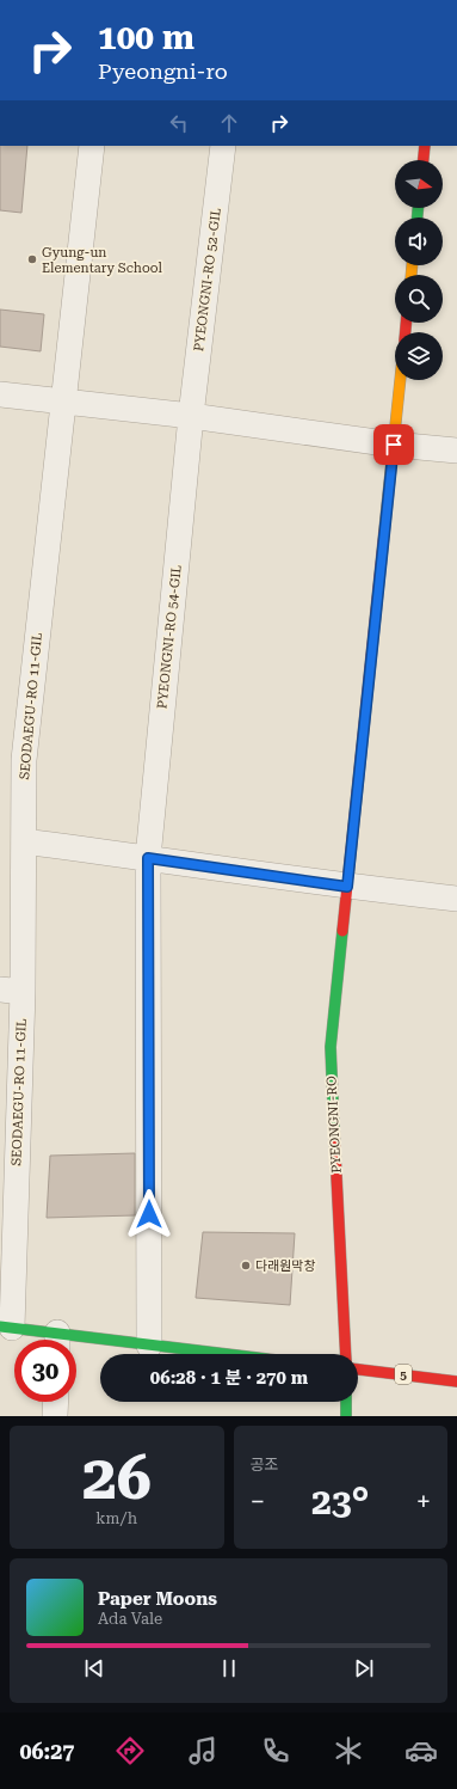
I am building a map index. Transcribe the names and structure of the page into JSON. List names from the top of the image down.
{
  "streets": {
    "main road": ["PYEONGNI-RO", "5"],
    "street": ["PYEONGNI-RO 52-GIL", "PYEONGNI-RO 54-GIL", "SEODAEGU-RO 11-GIL"]
  },
  "crossings": [
    ["PYEONGNI-RO 52-GIL", "PYEONGNI-RO 54-GIL"]
  ],
  "places": ["Gyung-un Elementary School", "다래원막창"],
  "north": "right",
  "page": {
    "turn": ["100 m", "Pyeongni-ro"],
    "limit": "30",
    "trip": "06:28 · 1 분 · 270 m",
    "tile": [
      ["26", "km/h"],
      "공조"
    ],
    "heat": ["−", "23°", "+"],
    "song": ["Paper Moons", "Ada Vale"],
    "tabs": "06:27"
  }
}
